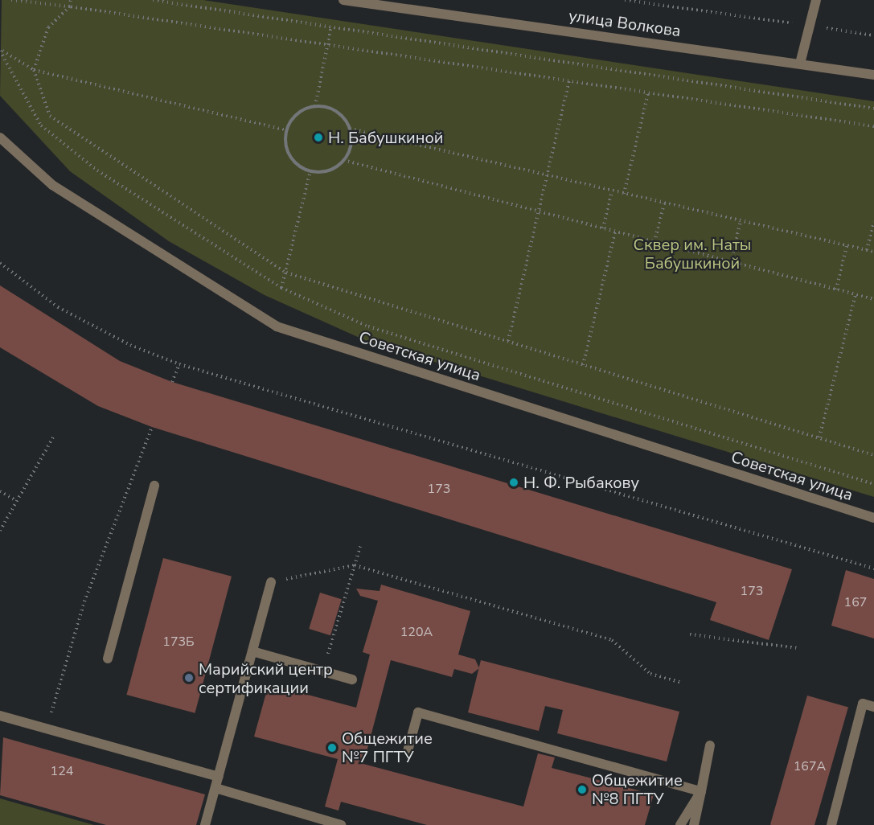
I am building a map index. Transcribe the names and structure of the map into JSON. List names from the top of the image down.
{
  "streets": {
    "street": ["улица Волкова", "Советская улица"]
  },
  "parks": ["Сквер им. Наты Бабушкиной"],
  "places": [
    "Н. Бабушкиной",
    "Н. Ф. Рыбакову",
    "Марийский центр сертификации",
    "Общежитие №7 ПГТУ",
    "Общежитие №8 ПГТУ"
  ],
  "house_numbers": [
    "173",
    "173",
    "167",
    "120А",
    "173Б",
    "167А",
    "124"
  ]
}
